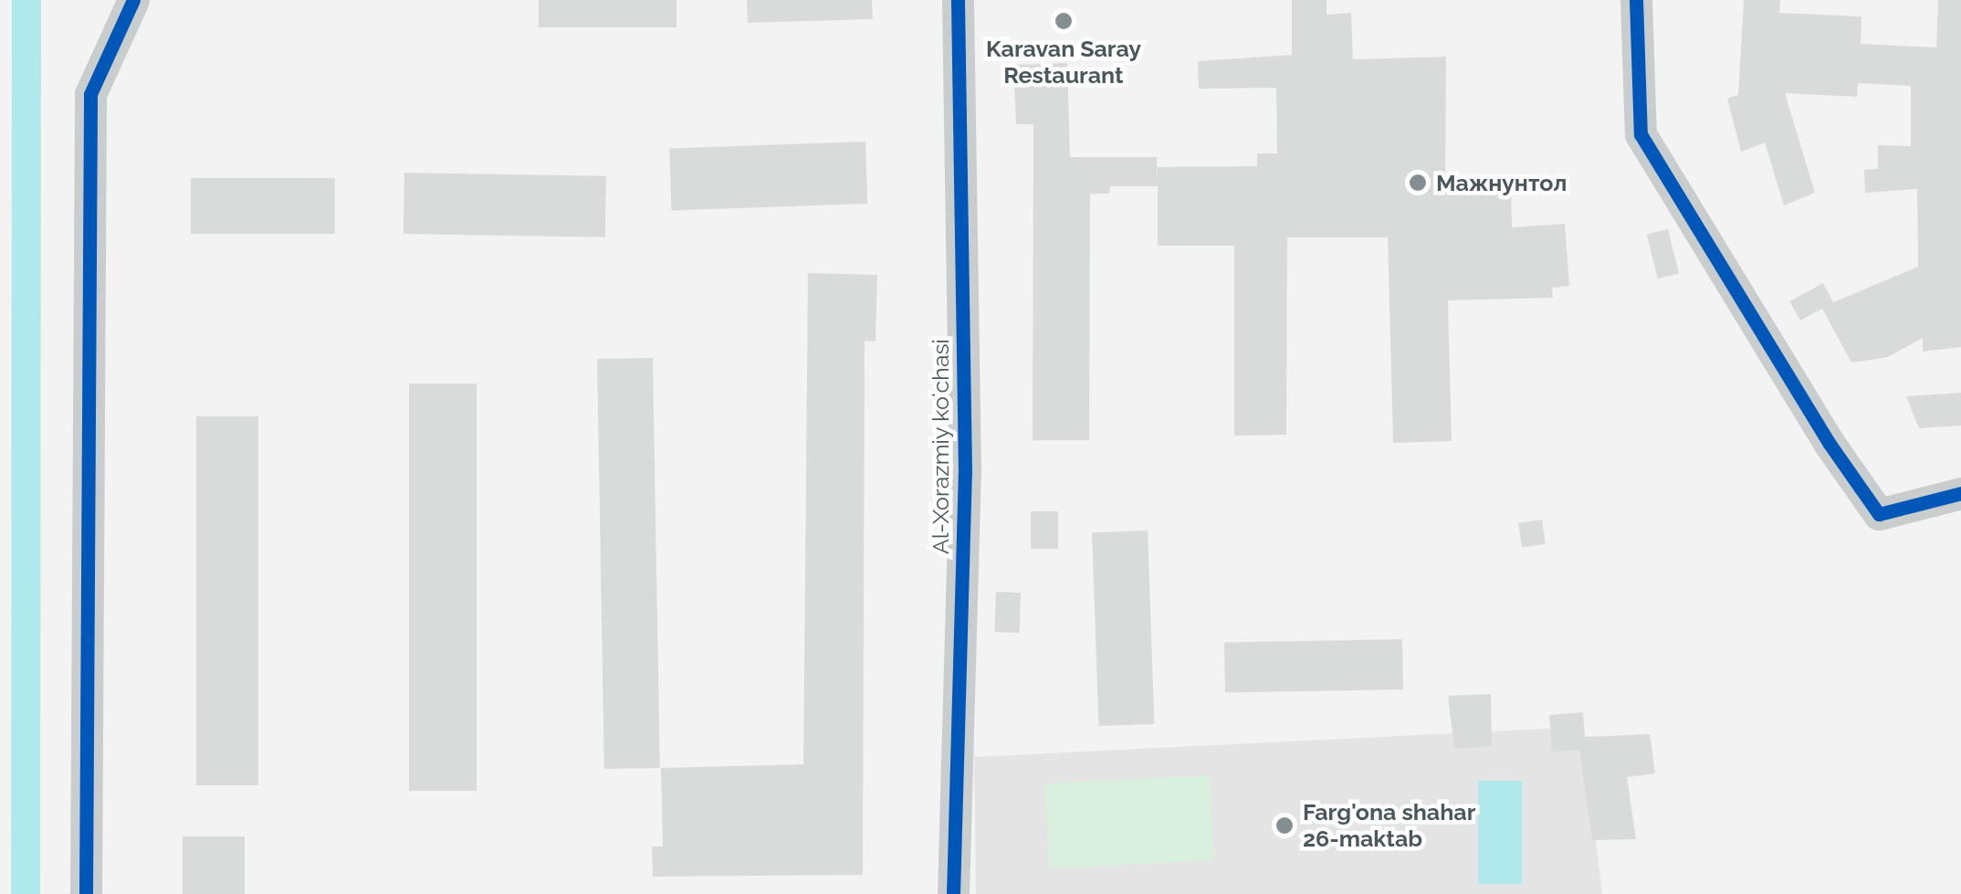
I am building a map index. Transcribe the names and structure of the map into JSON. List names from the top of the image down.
{
  "streets": {
    "street": ["Al-Xorazmiy koʻchasi"]
  },
  "places": ["Karavan Saray Restaurant", "Мажнунтол", "Farg'ona shahar 26-maktab"]
}
